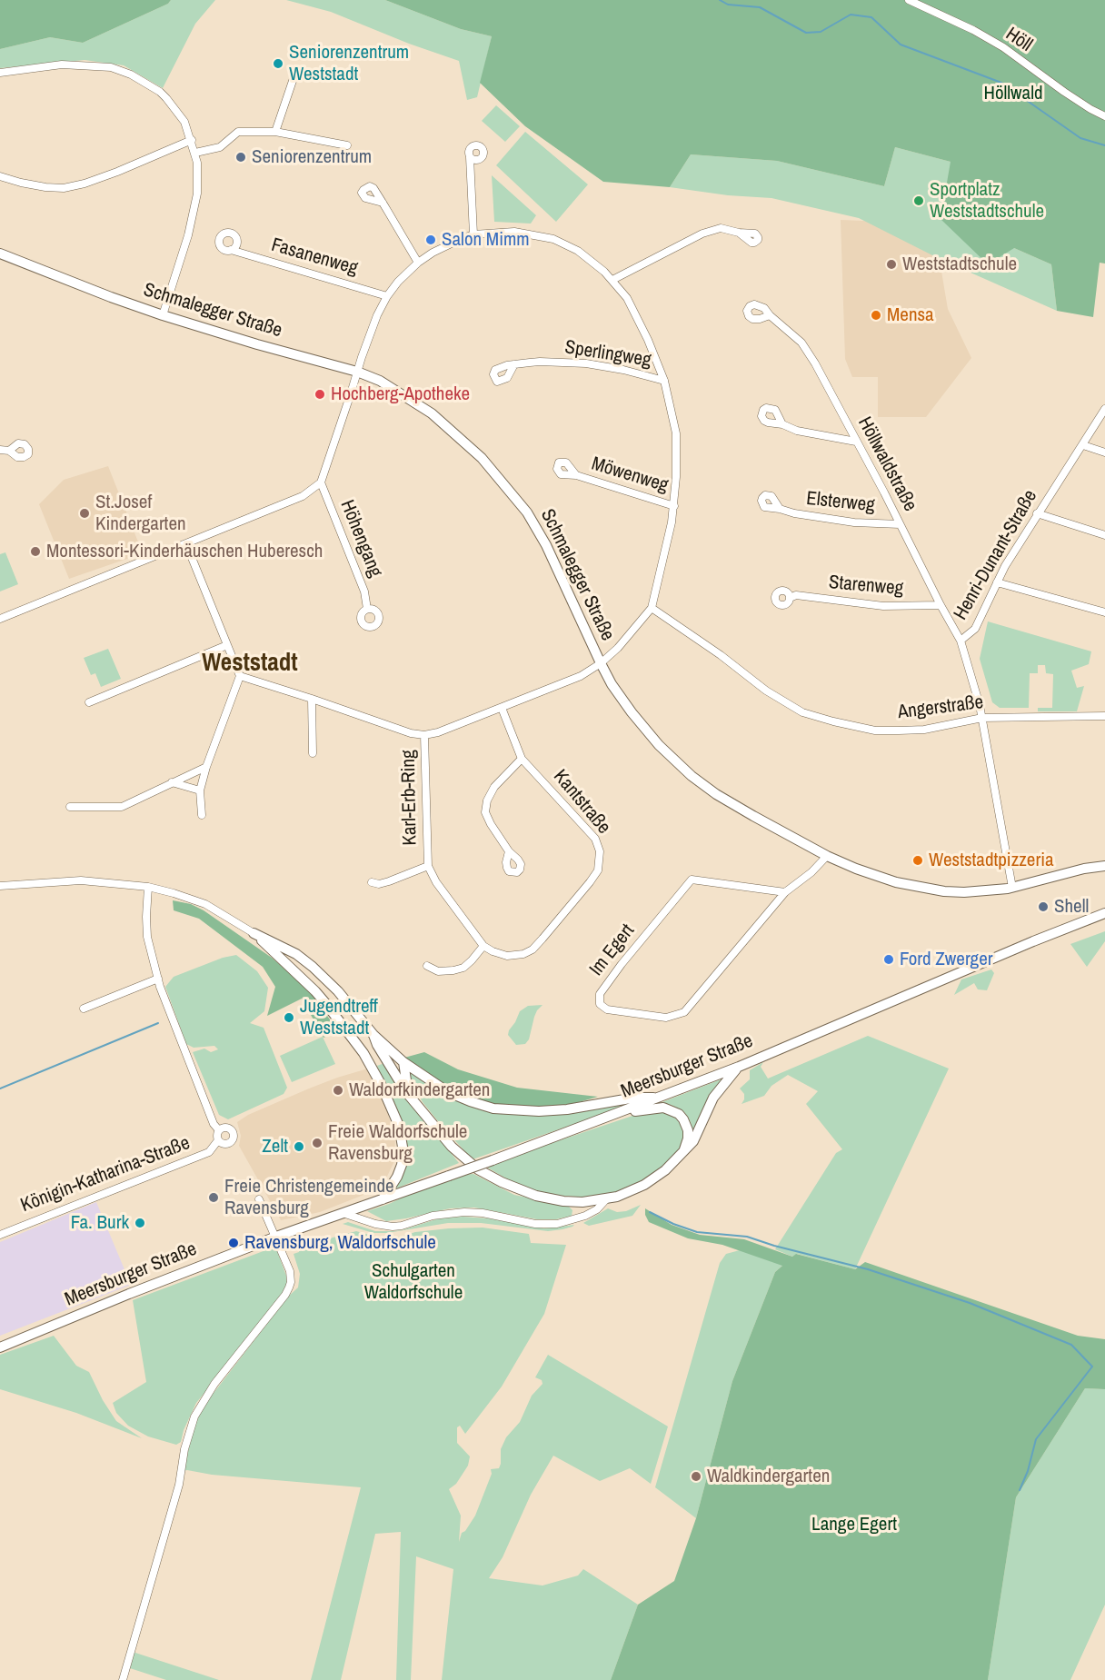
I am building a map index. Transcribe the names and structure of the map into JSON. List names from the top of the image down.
{
  "streets": {
    "street": [
      "Höll",
      "Fasanenweg",
      "Schmalegger Straße",
      "Sperlingweg",
      "Höllwaldstraße",
      "Möwenweg",
      "Elsterweg",
      "Höhengang",
      "Henri-Dunant-Straße",
      "Starenweg",
      "Angerstraße",
      "Karl-Erb-Ring",
      "Kantstraße",
      "Im Egert",
      "Meersburger Straße",
      "Königin-Katharina-Straße"
    ]
  },
  "crossings": [
    ["Schmalegger Straße", "Henri-Dunant-Straße"],
    ["Schmalegger Straße", "Karl-Erb-Ring"],
    ["Schmalegger Straße", "Im Egert"],
    ["Höllwaldstraße", "Elsterweg"],
    ["Höllwaldstraße", "Henri-Dunant-Straße"],
    ["Höllwaldstraße", "Starenweg"],
    ["Henri-Dunant-Straße", "Angerstraße"],
    ["Angerstraße", "Karl-Erb-Ring"],
    ["Karl-Erb-Ring", "Kantstraße"]
  ],
  "districts": ["Weststadt"],
  "parks": ["Höllwald", "Schulgarten Waldorfschule", "Lange Egert"],
  "places": [
    "Seniorenzentrum Weststadt",
    "Seniorenzentrum",
    "Sportplatz Weststadtschule",
    "Salon Mimm",
    "Weststadtschule",
    "Mensa",
    "Hochberg-Apotheke",
    "St.Josef Kindergarten",
    "Montessori-Kinderhäuschen Huberesch",
    "Weststadtpizzeria",
    "Shell",
    "Ford Zwerger",
    "Jugendtreff Weststadt",
    "Waldorfkindergarten",
    "Freie Waldorfschule Ravensburg",
    "Zelt",
    "Freie Christengemeinde Ravensburg",
    "Fa. Burk",
    "Ravensburg, Waldorfschule",
    "Waldkindergarten"
  ]
}
